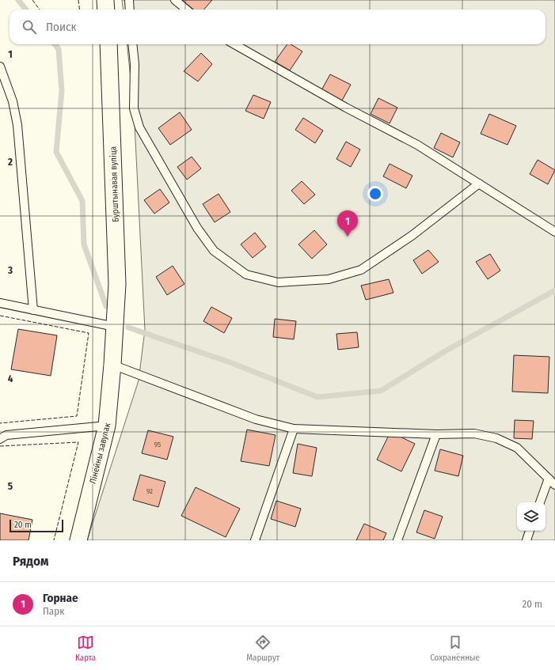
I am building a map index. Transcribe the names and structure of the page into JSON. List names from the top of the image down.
{
  "streets": {
    "street": ["Бурштынавая вуліца", "Лінейны завулак"]
  },
  "crossings": [
    ["Бурштынавая вуліца", "Лінейны завулак"]
  ],
  "house_numbers": ["95", "92"],
  "scale_bar": "20 m",
  "page": {
    "search": "Поиск",
    "pins": "1",
    "scale": "20 m",
    "heading": "Рядом",
    "list": [
      {
        "mark": "1",
        "name": "Горнае",
        "note": "Парк",
        "value": "20 m"
      }
    ],
    "nav": ["Карта", "Маршрут", "Сохранённые"]
  },
  "grid": {
    "rows": [
      "1",
      "2",
      "3",
      "4",
      "5"
    ]
  }
}
